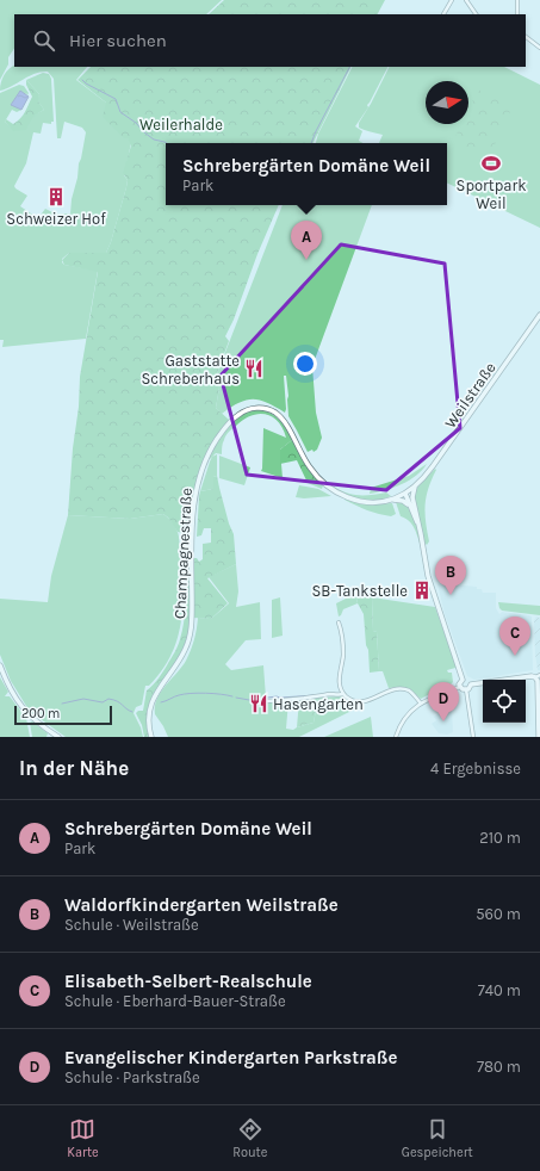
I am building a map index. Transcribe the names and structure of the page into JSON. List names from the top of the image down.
{
  "streets": {
    "main road": ["Weilstraße", "Champagnestraße"]
  },
  "crossings": [
    ["Weilstraße", "Champagnestraße"]
  ],
  "parks": ["Weilerhalde"],
  "places": {
    "sports": ["Sportpark Weil"],
    "building": ["Schweizer Hof", "SB-Tankstelle"],
    "restaurant": ["Gaststatte Schreberhaus", "Hasengarten"]
  },
  "scale_bar": "200 m",
  "north": "right",
  "page": {
    "search": "Hier suchen",
    "popup": ["Schrebergärten Domäne Weil", "Park"],
    "pins": [
      "A",
      "B",
      "C",
      "D"
    ],
    "scale": "200 m",
    "heading": ["In der Nähe", "4 Ergebnisse"],
    "list": [
      {
        "mark": "A",
        "name": "Schrebergärten Domäne Weil",
        "note": "Park",
        "value": "210 m"
      },
      {
        "mark": "B",
        "name": "Waldorfkindergarten Weilstraße",
        "note": "Schule · Weilstraße",
        "value": "560 m"
      },
      {
        "mark": "C",
        "name": "Elisabeth-Selbert-Realschule",
        "note": "Schule · Eberhard-Bauer-Straße",
        "value": "740 m"
      },
      {
        "mark": "D",
        "name": "Evangelischer Kindergarten Parkstraße",
        "note": "Schule · Parkstraße",
        "value": "780 m"
      }
    ],
    "nav": ["Karte", "Route", "Gespeichert"]
  }
}
